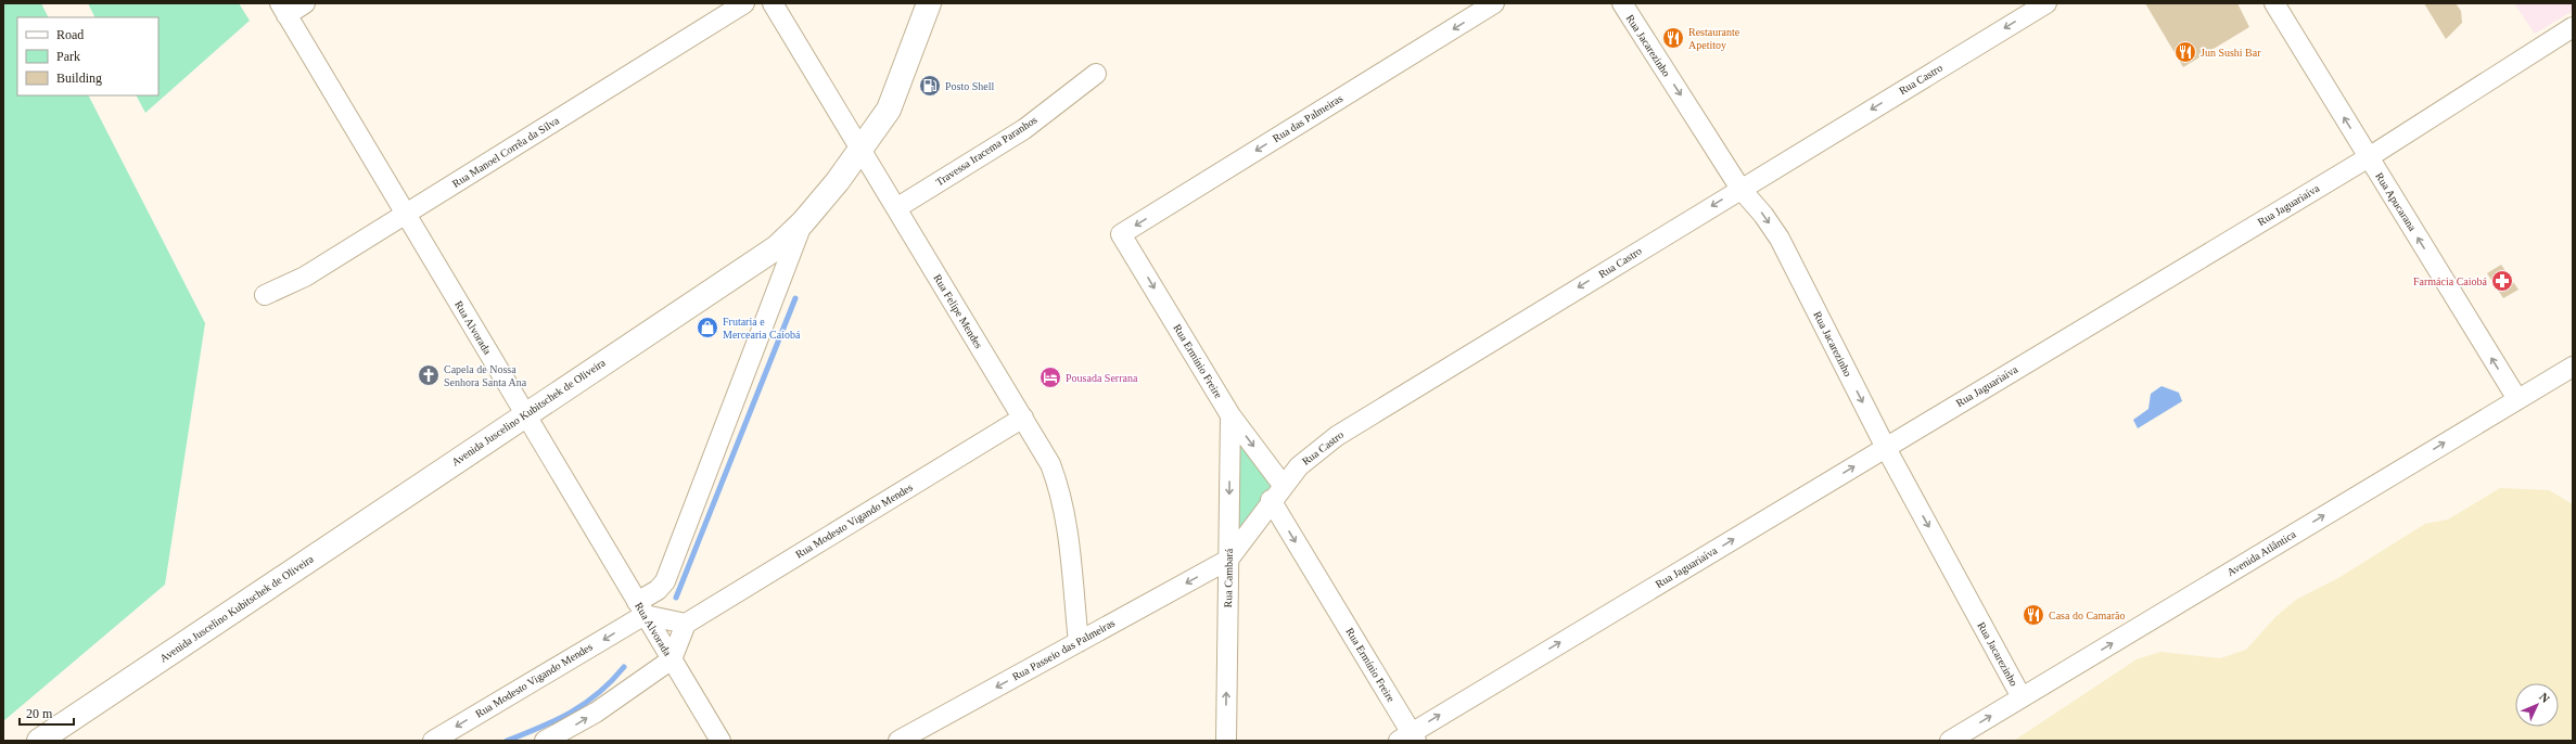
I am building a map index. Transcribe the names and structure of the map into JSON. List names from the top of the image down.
{
  "streets": {
    "main road": ["Avenida Juscelino Kubitschek de Oliveira"],
    "street": [
      "Rua Jacarezinho",
      "Rua Castro",
      "Rua das Palmeiras",
      "Travessa Iracema Paranhos",
      "Rua Manoel Corrêa da Silva",
      "Rua Apucarana",
      "Rua Jaguariaíva",
      "Rua Felipe Mendes",
      "Rua Alvorada",
      "Rua Ermínio Freire",
      "Rua Modesto Vigando Mendes",
      "Avenida Atlântica",
      "Rua Cambará",
      "Rua Passeio das Palmeiras"
    ]
  },
  "crossings": [
    ["Rua Jacarezinho", "Rua Castro"],
    ["Rua Jacarezinho", "Rua Jaguariaíva"],
    ["Rua Jacarezinho", "Avenida Atlântica"],
    ["Rua Castro", "Rua Ermínio Freire"],
    ["Rua Castro", "Rua Cambará"],
    ["Rua Castro", "Rua Passeio das Palmeiras"],
    ["Rua das Palmeiras", "Rua Ermínio Freire"],
    ["Travessa Iracema Paranhos", "Rua Felipe Mendes"],
    ["Rua Manoel Corrêa da Silva", "Rua Alvorada"],
    ["Rua Apucarana", "Rua Jaguariaíva"],
    ["Rua Apucarana", "Avenida Atlântica"],
    ["Rua Jaguariaíva", "Rua Ermínio Freire"],
    ["Rua Felipe Mendes", "Avenida Juscelino Kubitschek de Oliveira"],
    ["Rua Felipe Mendes", "Rua Modesto Vigando Mendes"],
    ["Rua Felipe Mendes", "Rua Passeio das Palmeiras"],
    ["Rua Alvorada", "Avenida Juscelino Kubitschek de Oliveira"],
    ["Rua Alvorada", "Rua Modesto Vigando Mendes"],
    ["Rua Ermínio Freire", "Rua Cambará"],
    ["Avenida Juscelino Kubitschek de Oliveira", "Rua Modesto Vigando Mendes"],
    ["Rua Cambará", "Rua Passeio das Palmeiras"]
  ],
  "one_way": [
    "Rua Jacarezinho",
    "Rua Castro",
    "Rua das Palmeiras",
    "Rua Apucarana",
    "Rua Jaguariaíva",
    "Rua Ermínio Freire",
    "Avenida Atlântica",
    "Rua Passeio das Palmeiras"
  ],
  "places": {
    "restaurant": ["Restaurante Apetitoy", "Jun Sushi Bar", "Casa do Camarão"],
    "fuel station": ["Posto Shell"],
    "pharmacy": ["Farmácia Caiobá"],
    "shop": ["Frutaria e Mercearia Caiobá"],
    "church": ["Capela de Nossa Senhora Santa Ana"],
    "hotel": ["Pousada Serrana"]
  },
  "legend": ["Road", "Park", "Building"],
  "scale_bar": "20 m",
  "north": "top right"
}
